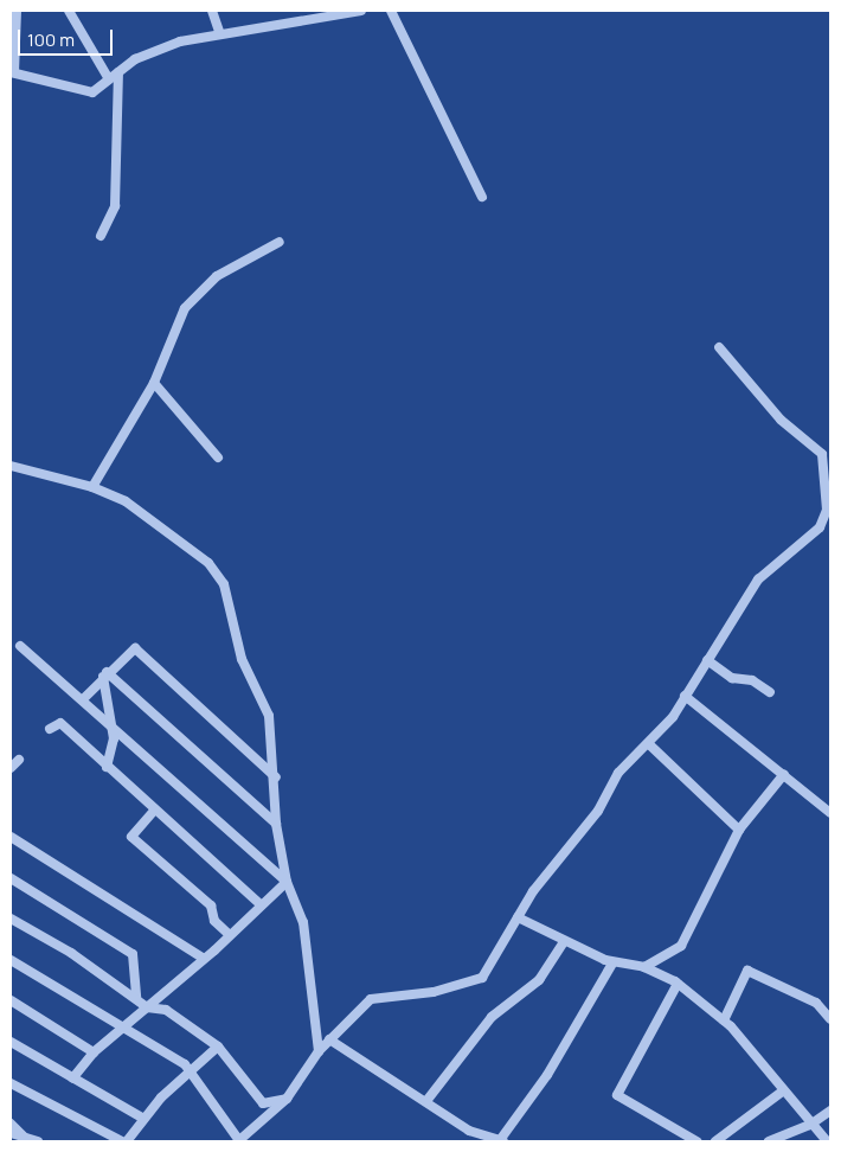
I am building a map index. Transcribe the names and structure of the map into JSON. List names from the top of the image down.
{
  "scale_bar": "100 m"
}
